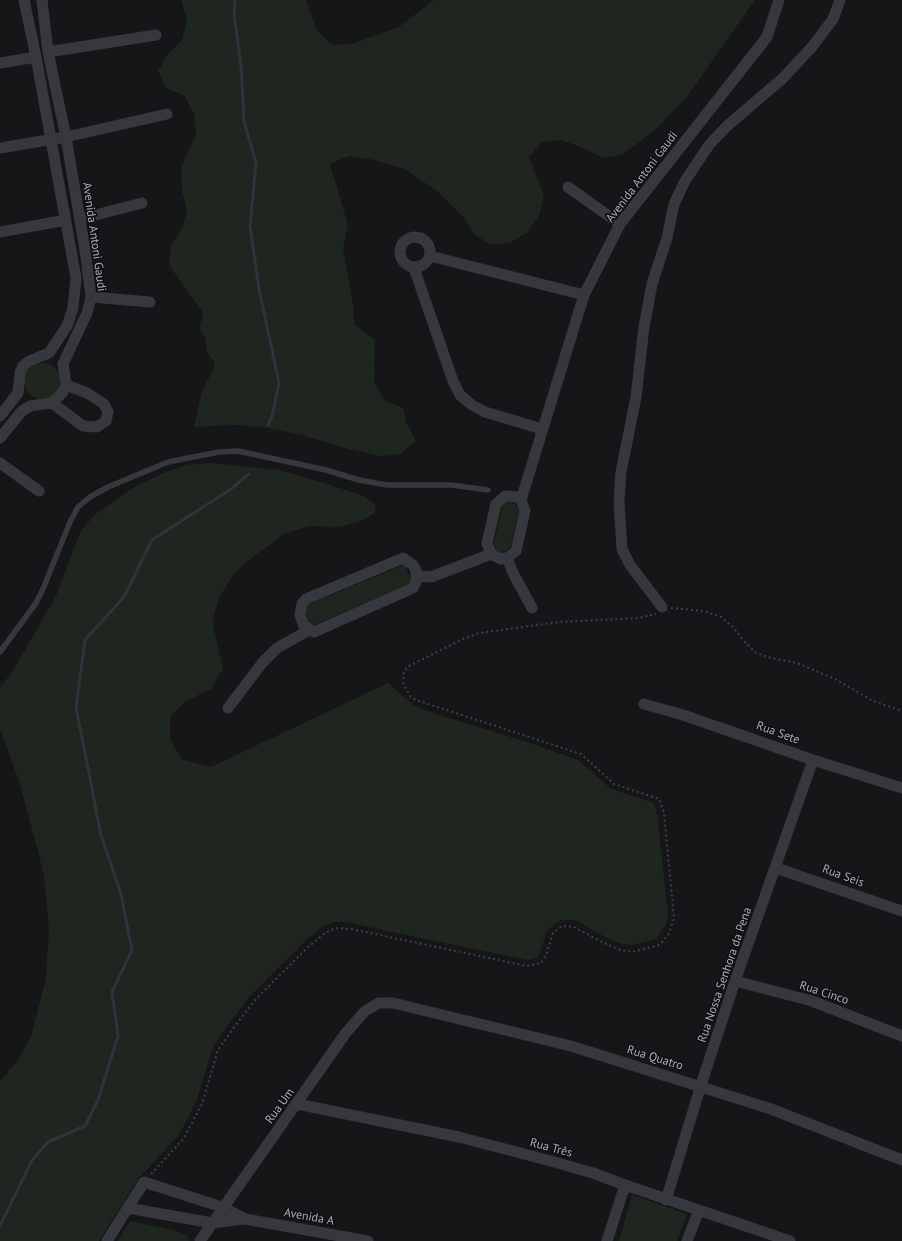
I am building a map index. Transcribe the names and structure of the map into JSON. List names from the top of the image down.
{
  "streets": {
    "street": [
      "Avenida Antoni Gaudi",
      "Rua Sete",
      "Rua Seis",
      "Rua Nossa Senhora da Pena",
      "Rua Cinco",
      "Rua Quatro",
      "Rua Um",
      "Rua Três",
      "Avenida A"
    ]
  },
  "crossings": [
    ["Rua Sete", "Rua Nossa Senhora da Pena"],
    ["Rua Seis", "Rua Nossa Senhora da Pena"],
    ["Rua Nossa Senhora da Pena", "Rua Cinco"],
    ["Rua Nossa Senhora da Pena", "Rua Quatro"],
    ["Rua Nossa Senhora da Pena", "Rua Três"],
    ["Rua Quatro", "Rua Um"],
    ["Rua Um", "Rua Três"],
    ["Rua Um", "Avenida A"]
  ]
}
